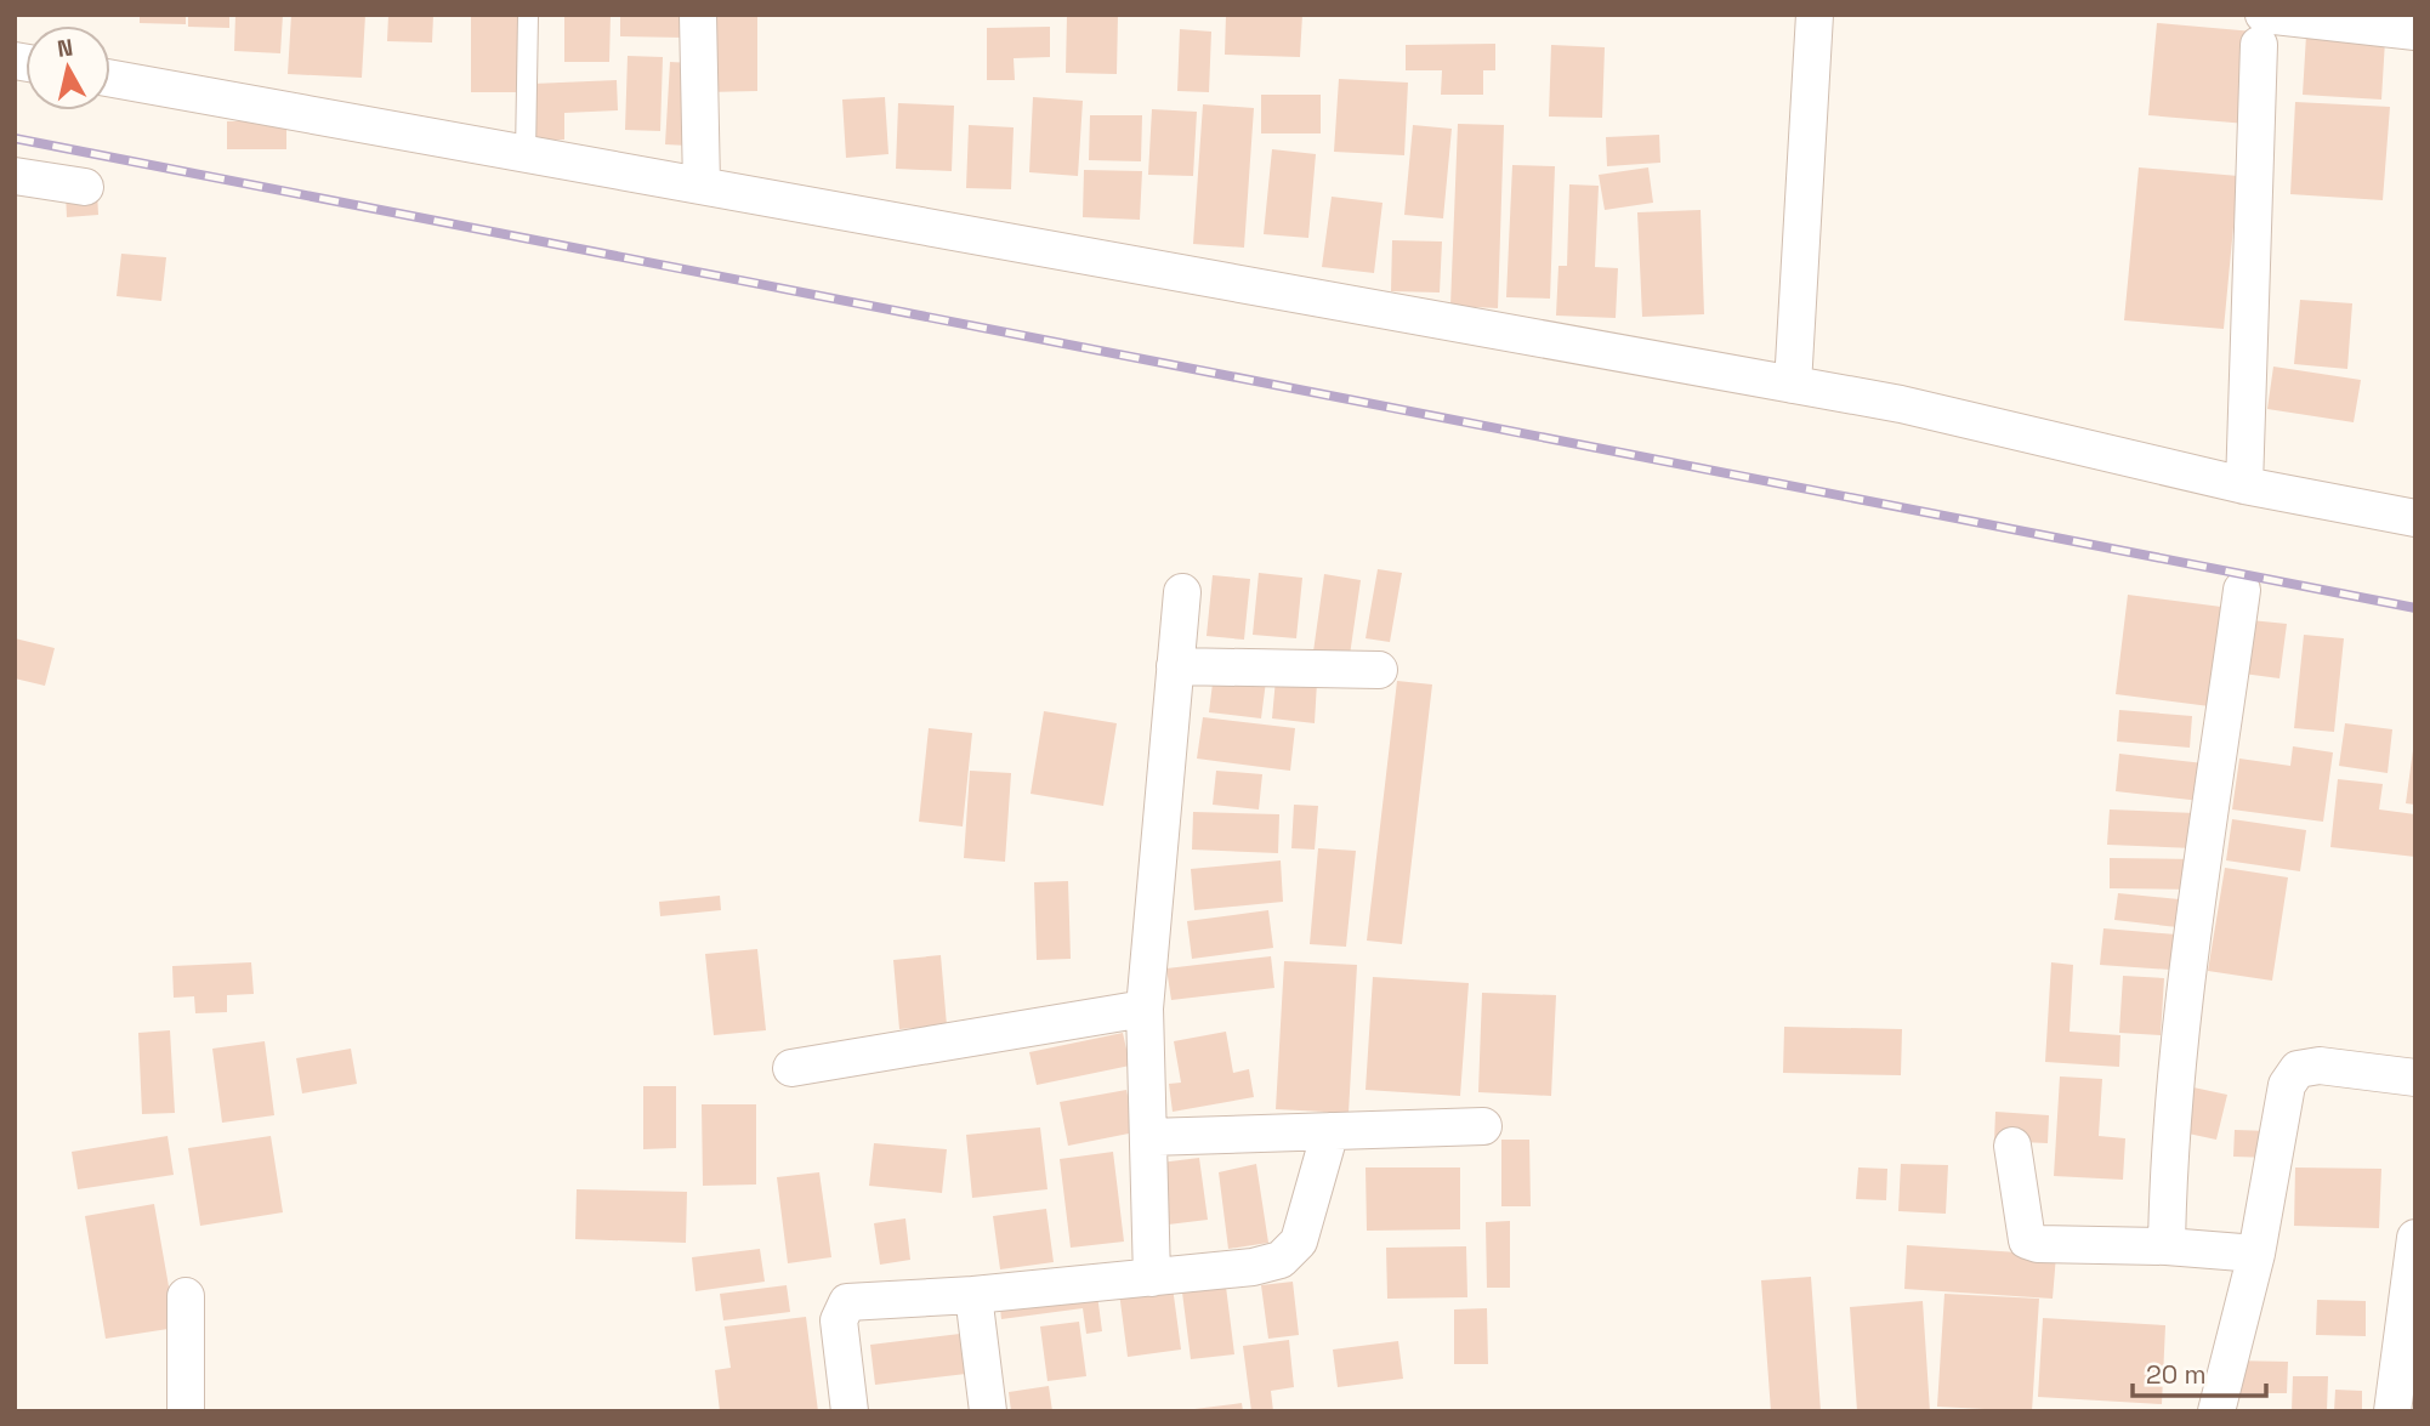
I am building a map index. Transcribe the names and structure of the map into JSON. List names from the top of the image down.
{
  "scale_bar": "20 m",
  "north": "top"
}
